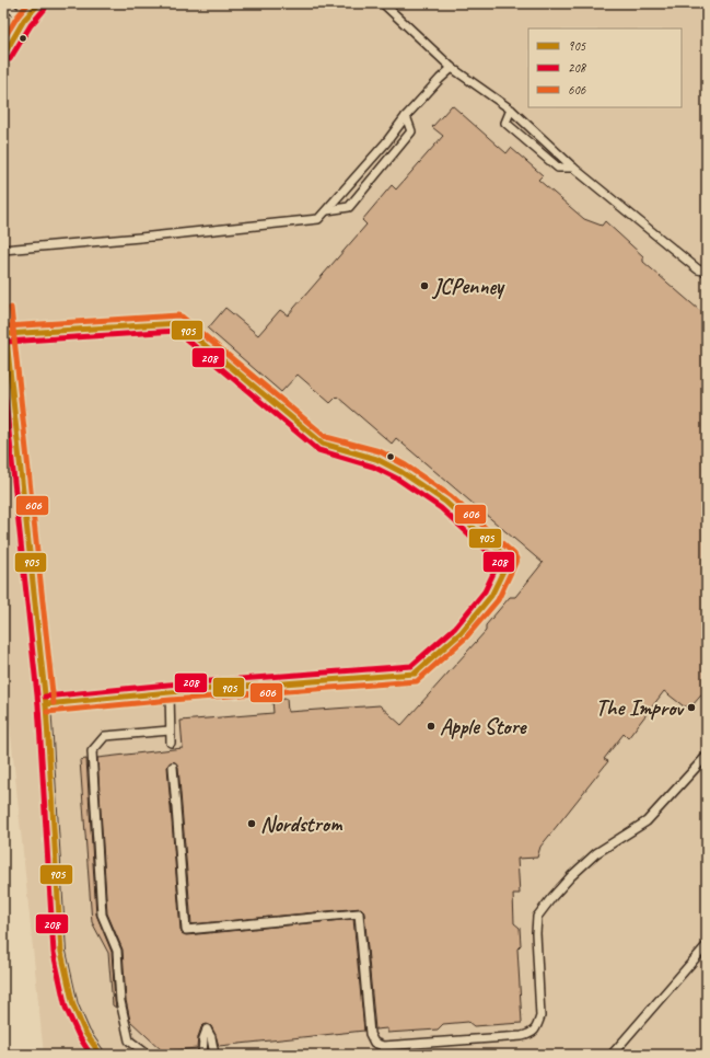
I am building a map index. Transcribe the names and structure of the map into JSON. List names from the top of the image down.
{
  "places": [
    "JCPenney",
    "The Improv",
    "Apple Store",
    "Nordstrom"
  ],
  "lines": ["transit line 905", "transit line 606", "transit line 208"],
  "legend": ["905", "208", "606"]
}
